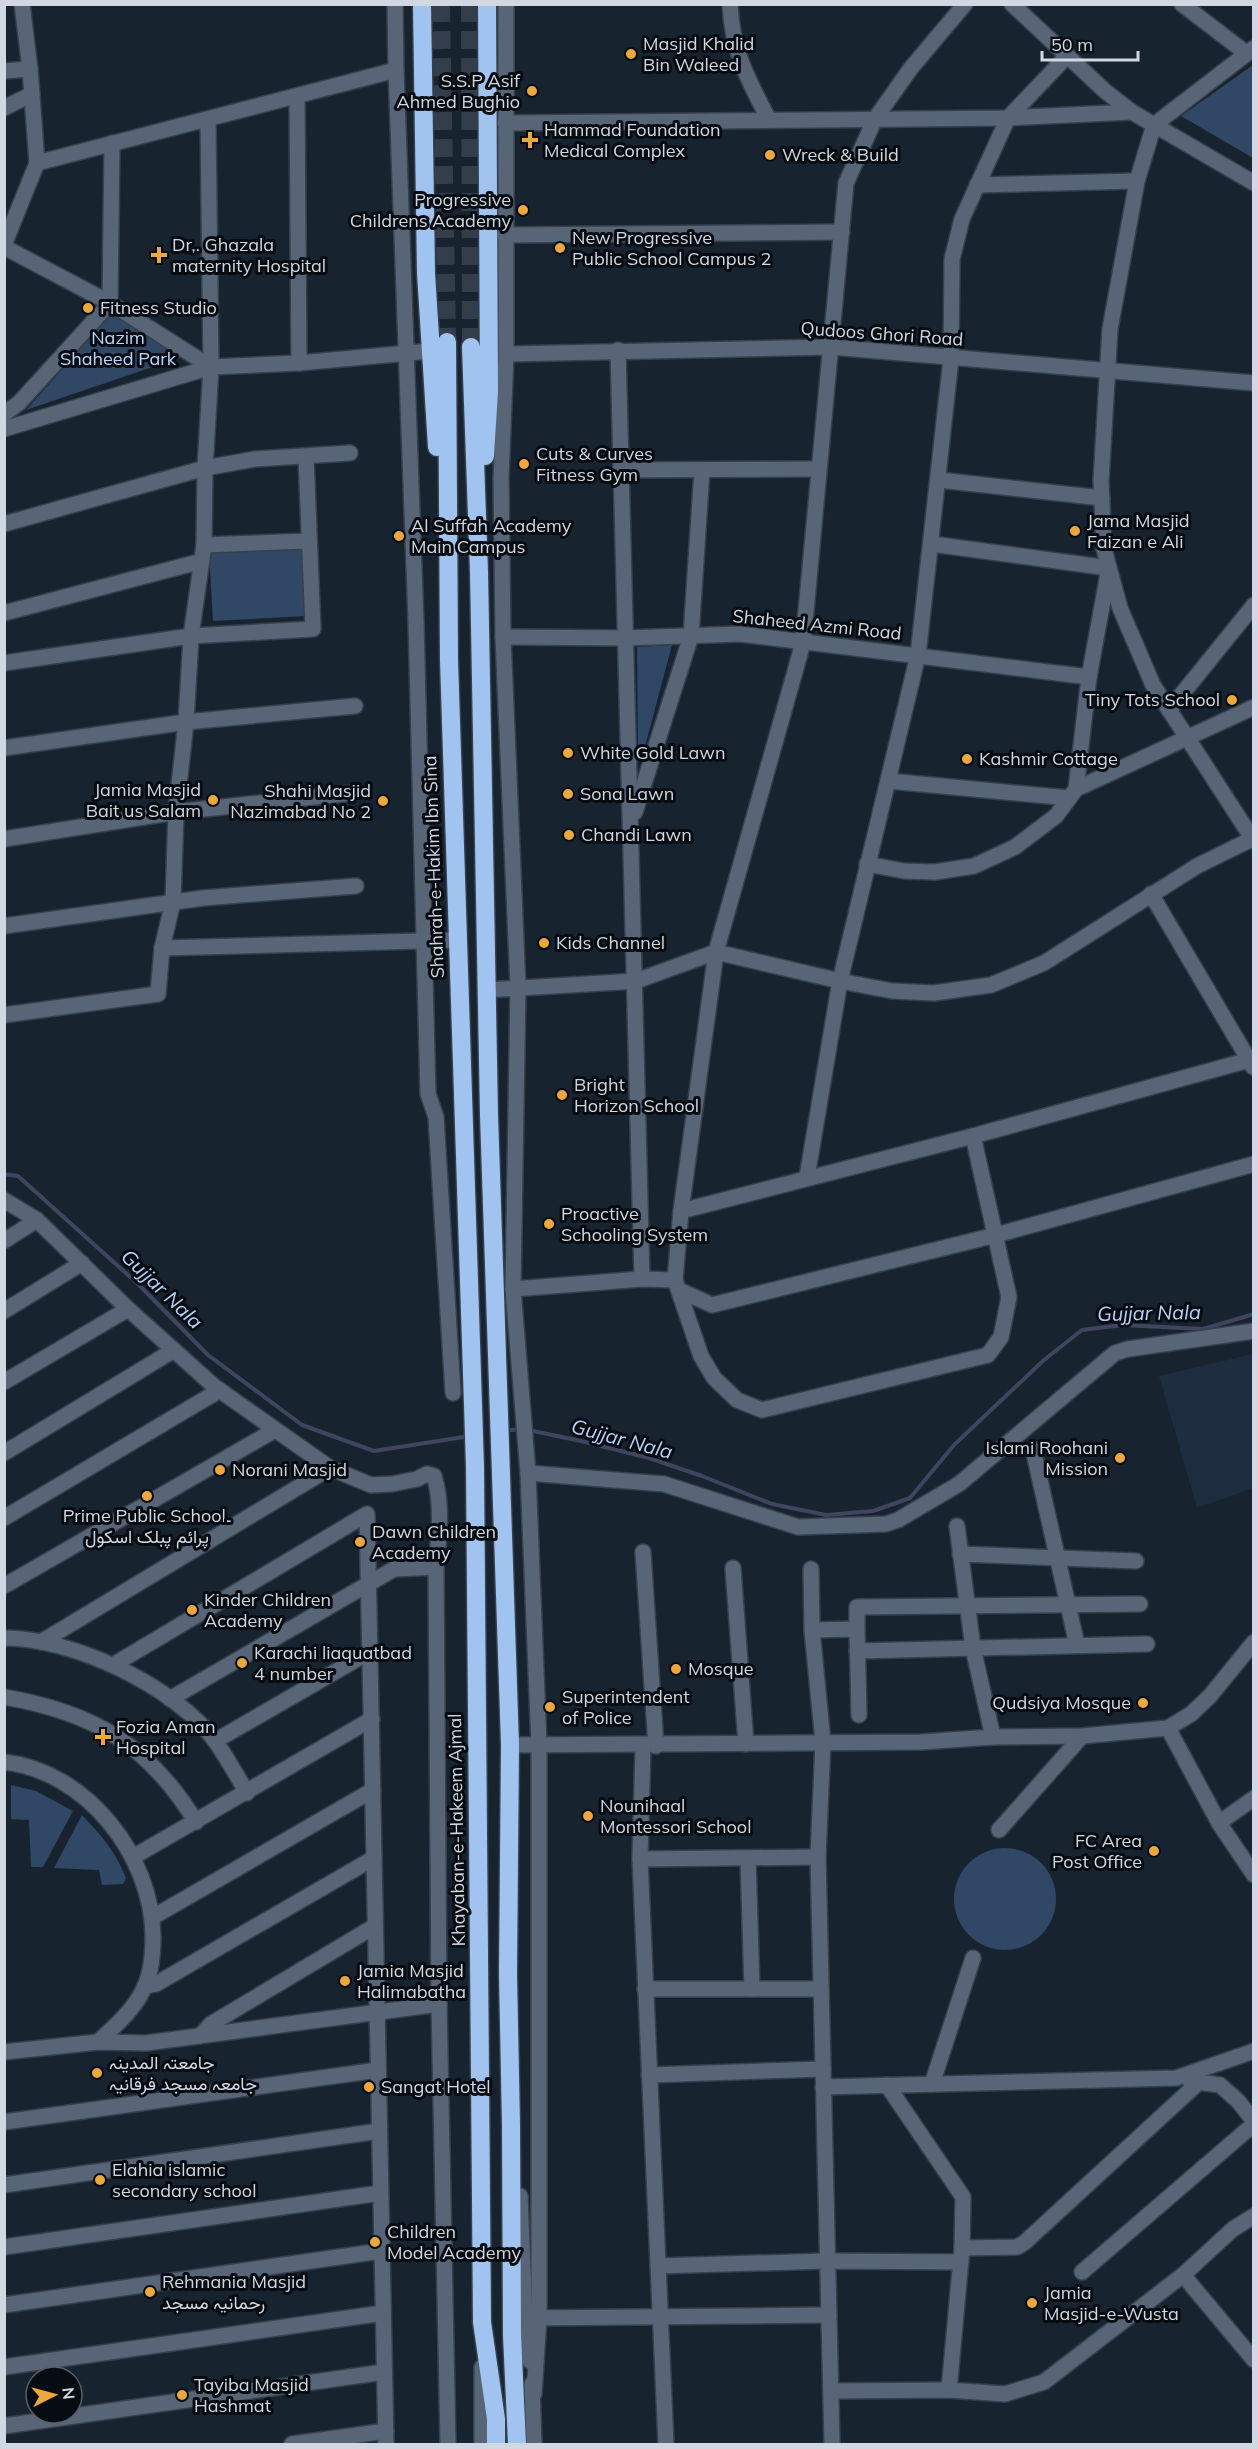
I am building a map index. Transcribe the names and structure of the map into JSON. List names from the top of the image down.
{
  "streets": {
    "highway": ["Shahrah-e-Hakim Ibn Sina", "Khayaban-e-Hakeem Ajmal"],
    "street": ["Qudoos Ghori Road", "Shaheed Azmi Road"]
  },
  "crossings": [
    ["Shahrah-e-Hakim Ibn Sina", "Khayaban-e-Hakeem Ajmal"]
  ],
  "water": ["Gujjar Nala"],
  "parks": ["Nazim Shaheed Park"],
  "places": {
    "other": [
      "Masjid Khalid Bin Waleed",
      "S.S.P Asif Ahmed Bughio",
      "Wreck & Build",
      "Progressive Childrens Academy",
      "New Progressive Public School Campus 2",
      "Fitness Studio",
      "Cuts & Curves Fitness Gym",
      "Jama Masjid Faizan e Ali",
      "Al Suffah Academy Main Campus",
      "Tiny Tots School",
      "White Gold Lawn",
      "Kashmir Cottage",
      "Sona Lawn",
      "Jamia Masjid Bait us Salam",
      "Shahi Masjid Nazimabad No 2",
      "Chandi Lawn",
      "Kids Channel",
      "Bright Horizon School",
      "Proactive Schooling System",
      "Islami Roohani Mission",
      "Norani Masjid",
      "Prime Public School۔ پرائم پبلک اسکول",
      "Dawn Children Academy",
      "Kinder Children Academy",
      "Karachi liaquatbad 4 number",
      "Mosque",
      "Qudsiya Mosque",
      "Superintendent of Police",
      "Nounihaal Montessori School",
      "FC Area Post Office",
      "Jamia Masjid Halimabatha",
      "جامعتہ المدینہ جامعہ مسجد فرقانیہ",
      "Sangat Hotel",
      "Elahia islamic secondary school",
      "Children Model Academy",
      "Rehmania Masjid رحمانیہ مسجد",
      "Jamia Masjid-e-Wusta",
      "Tayiba Masjid Hashmat"
    ],
    "health": ["Hammad Foundation Medical Complex", "Dr,. Ghazala maternity Hospital", "Fozia Aman Hospital"]
  },
  "scale_bar": "50 m",
  "north": "right"
}
